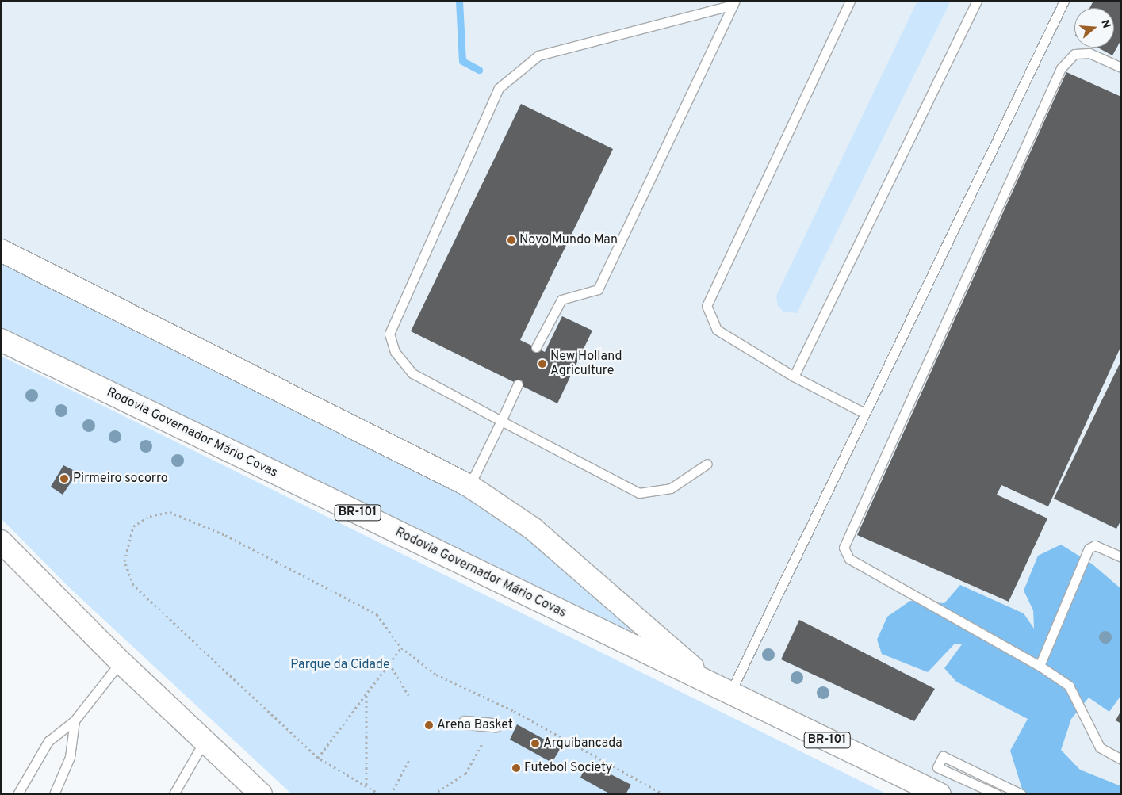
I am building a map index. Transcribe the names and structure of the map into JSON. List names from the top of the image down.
{
  "streets": {
    "highway": ["Rodovia Governador Mário Covas", "BR-101"]
  },
  "parks": ["Parque da Cidade"],
  "places": [
    "Novo Mundo Man",
    "New Holland Agriculture",
    "Pirmeiro socorro",
    "Arena Basket",
    "Arquibancada",
    "Futebol Society"
  ],
  "north": "right"
}
